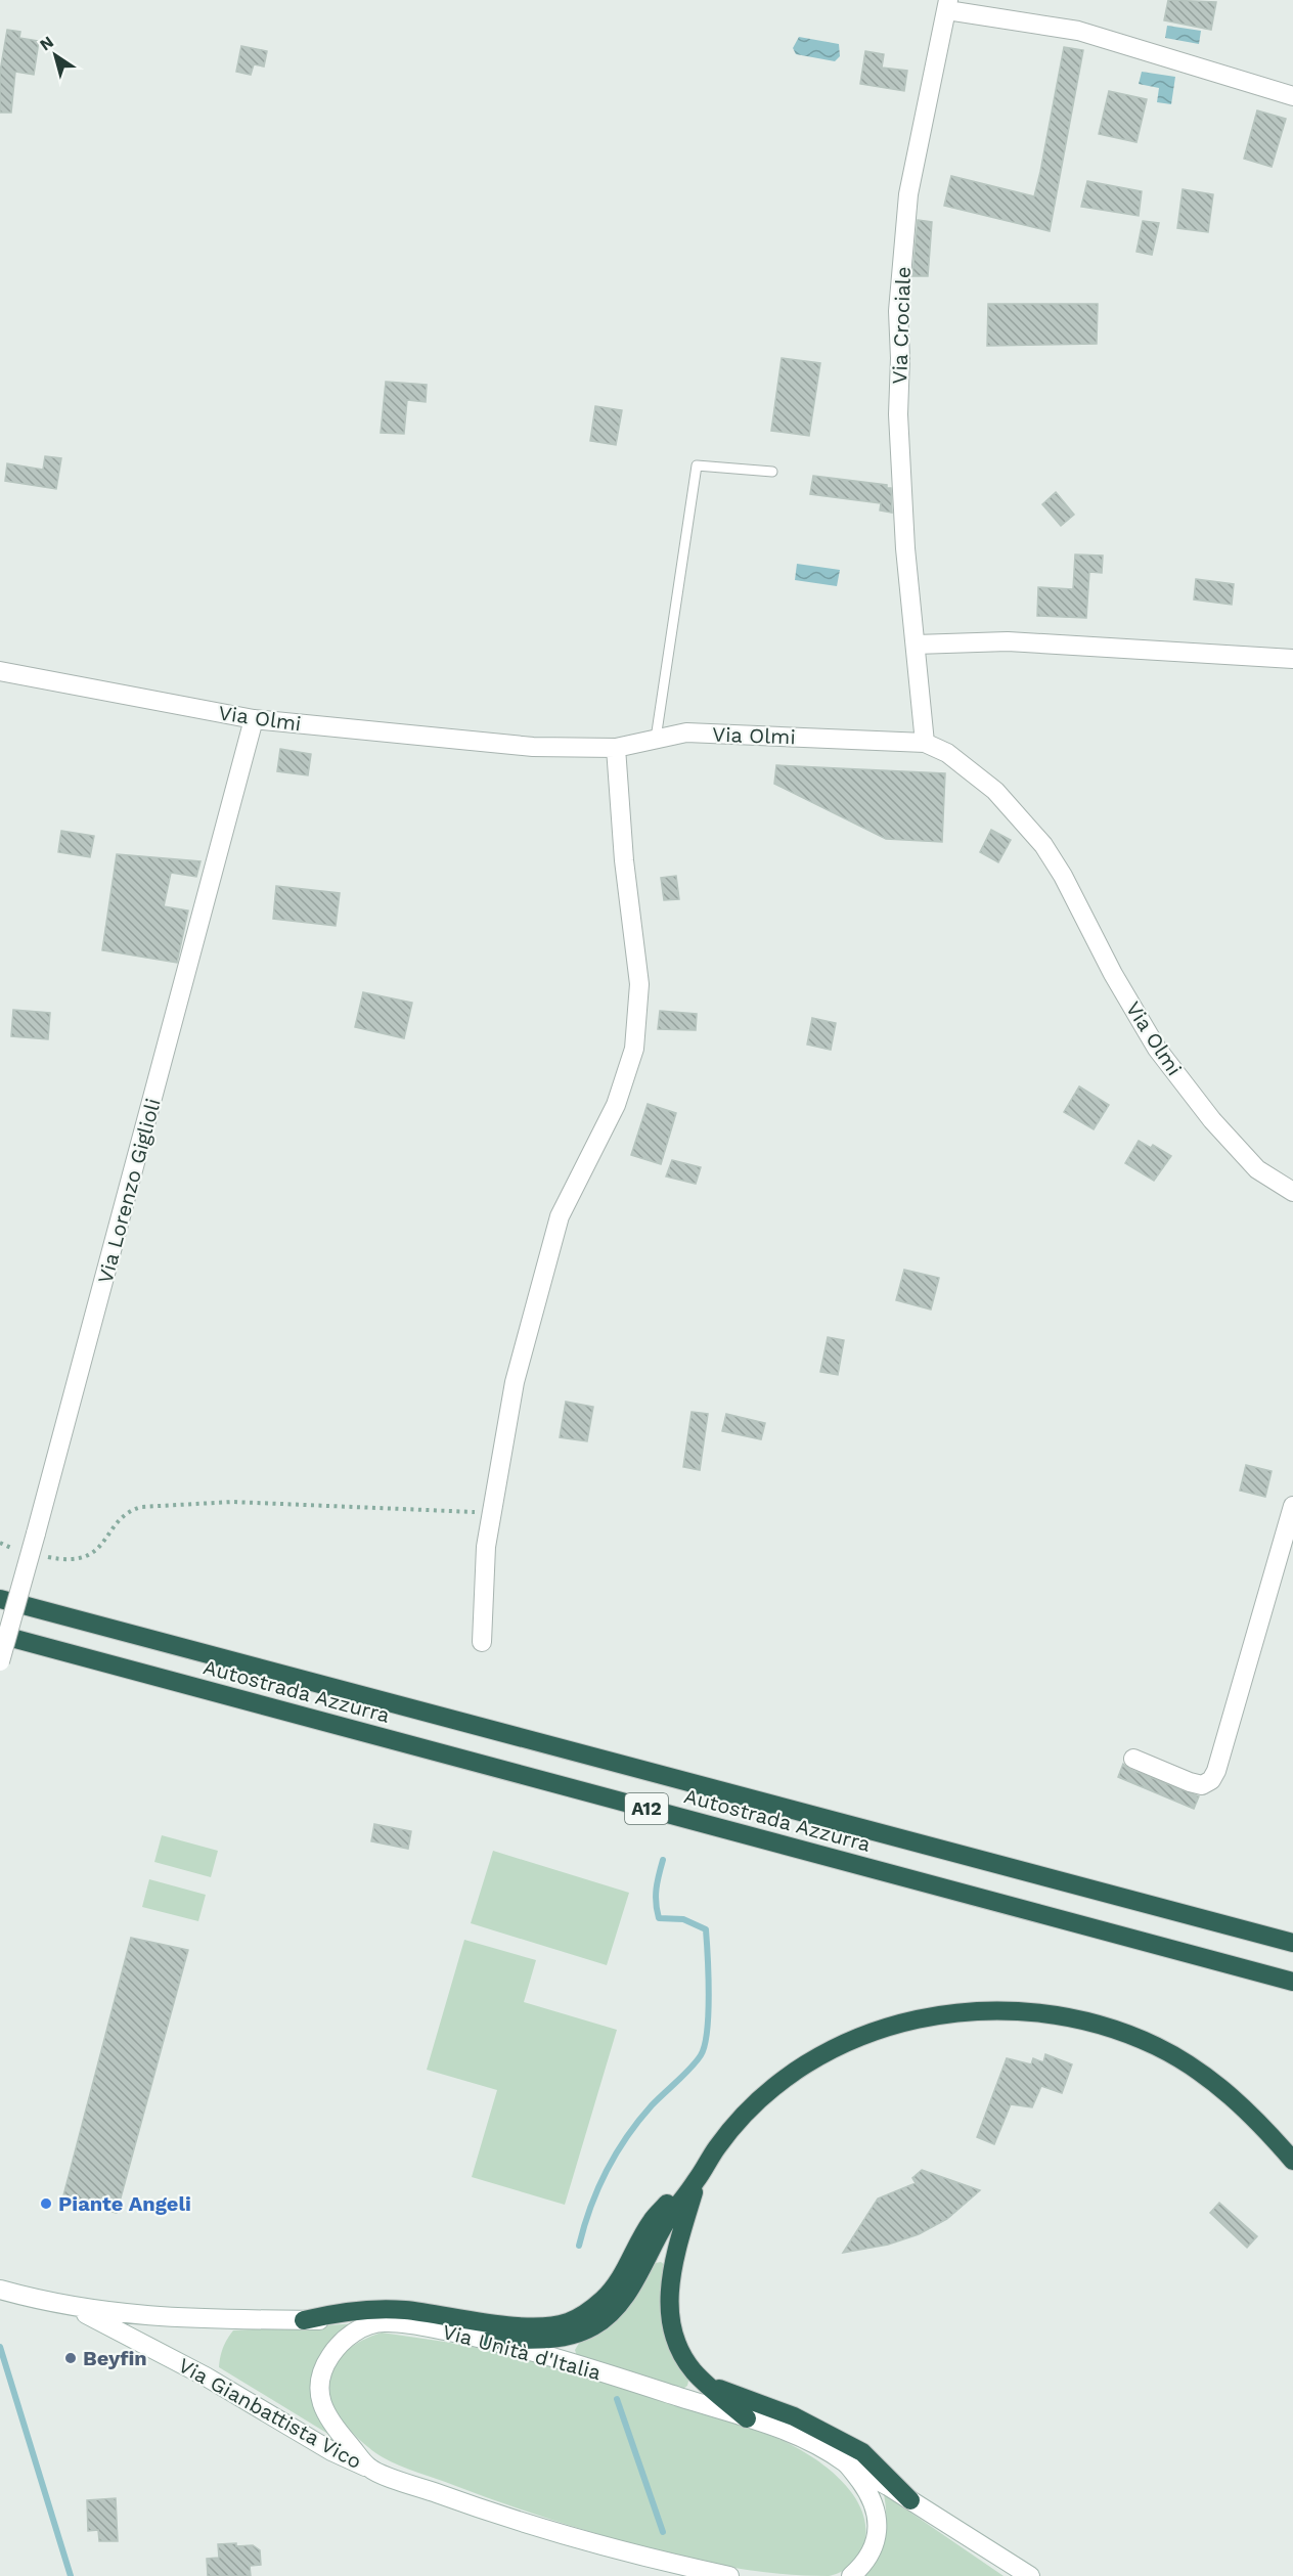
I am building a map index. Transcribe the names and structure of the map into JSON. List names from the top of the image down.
{
  "streets": {
    "highway": ["Autostrada Azzurra", "A12"],
    "street": [
      "Via Crociale",
      "Via Olmi",
      "Via Lorenzo Giglioli",
      "Via Unità d'Italia",
      "Via Gianbattista Vico"
    ]
  },
  "crossings": [
    ["Via Crociale", "Via Olmi"],
    ["Via Olmi", "Via Lorenzo Giglioli"],
    ["Via Unità d'Italia", "Via Gianbattista Vico"]
  ],
  "places": ["Piante Angeli", "Beyfin"],
  "north": "top left"
}
